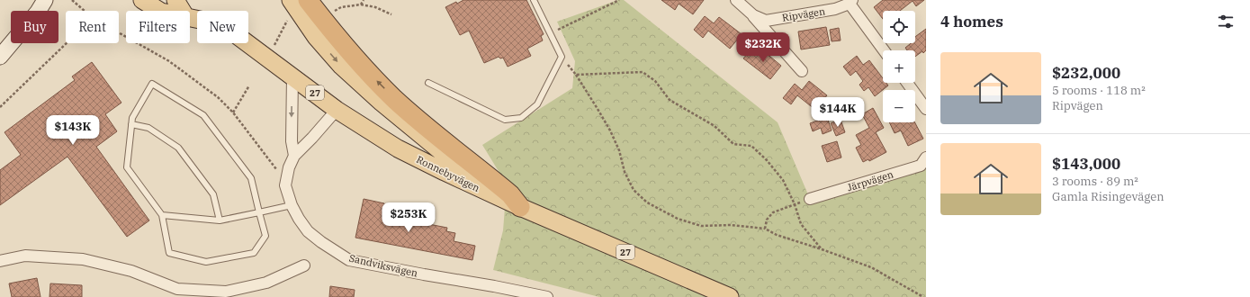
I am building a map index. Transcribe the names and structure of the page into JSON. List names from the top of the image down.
{
  "streets": {
    "main road": ["27", "Ronnebyvägen"],
    "street": ["Ripvägen", "Järpvägen", "Sandviksvägen"]
  },
  "crossings": [
    ["Ronnebyvägen", "Sandviksvägen"]
  ],
  "page": {
    "heading": "4 homes",
    "map_buttons": ["+", "−"],
    "chip": [
      "Buy",
      "Rent",
      "Filters",
      "New"
    ],
    "price": [
      "$232K",
      "$144K",
      "$143K",
      "$253K"
    ],
    "list": [
      {
        "name": "$232,000",
        "note": "5 rooms · 118 m² · Ripvägen"
      },
      {
        "name": "$143,000",
        "note": "3 rooms · 89 m² · Gamla Risingevägen"
      }
    ]
  }
}
